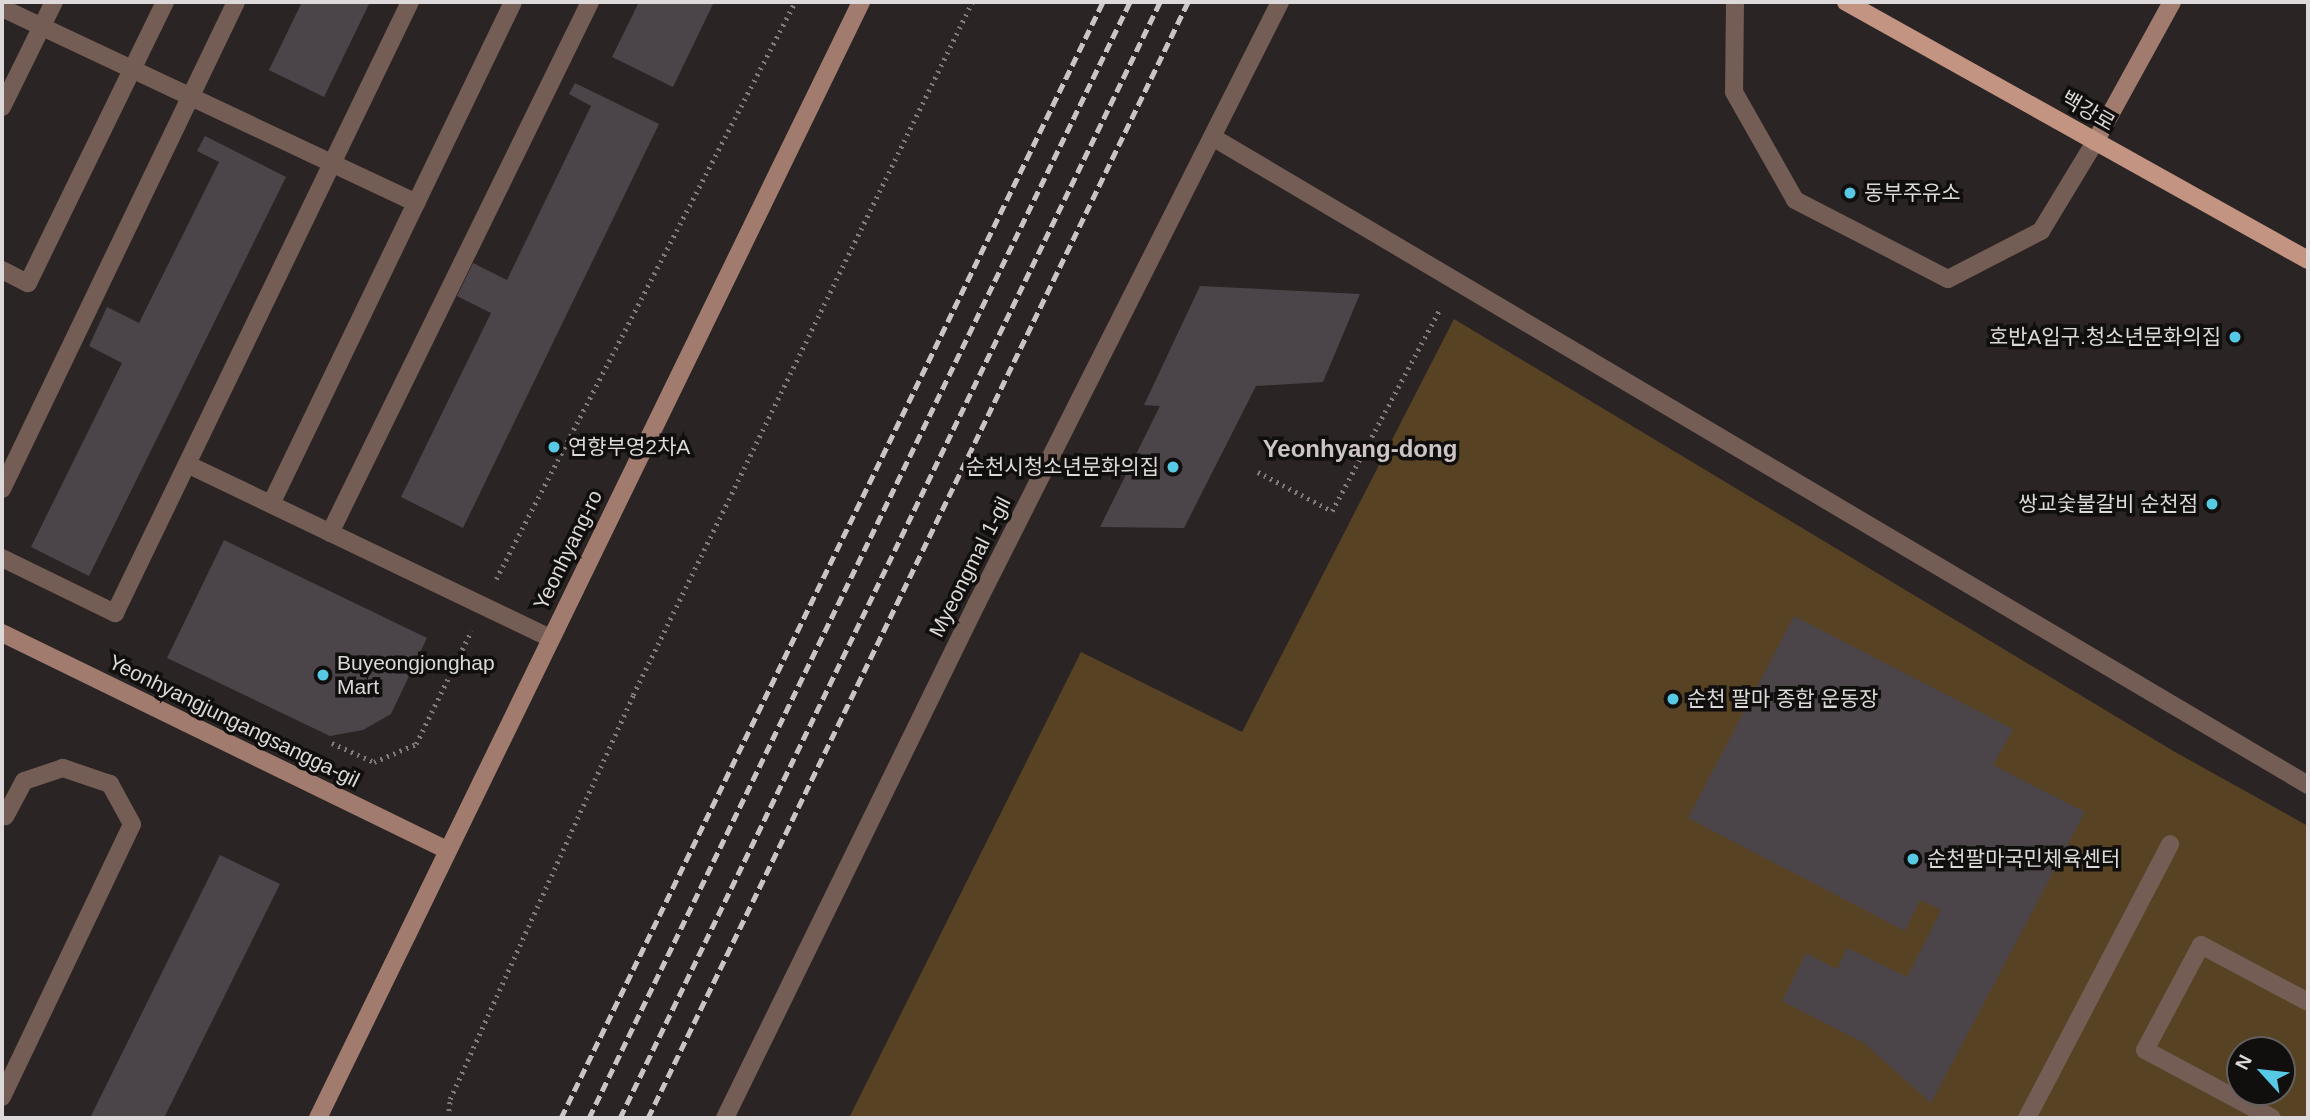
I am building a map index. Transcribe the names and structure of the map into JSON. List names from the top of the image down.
{
  "streets": {
    "main road": ["백강로", "Yeonhyang-ro", "Yeonhyangjungangsangga-gil"],
    "street": ["Myeongmal 1-gil"]
  },
  "crossings": [
    ["Yeonhyang-ro", "Yeonhyangjungangsangga-gil"]
  ],
  "districts": ["Yeonhyang-dong"],
  "places": [
    "동부주유소",
    "호반A입구.청소년문화의집",
    "연향부영2차A",
    "순천시청소년문화의집",
    "쌍교숯불갈비 순천점",
    "Buyeongjonghap Mart",
    "순천 팔마 종합 운동장",
    "순천팔마국민체육센터"
  ],
  "north": "top left"
}
